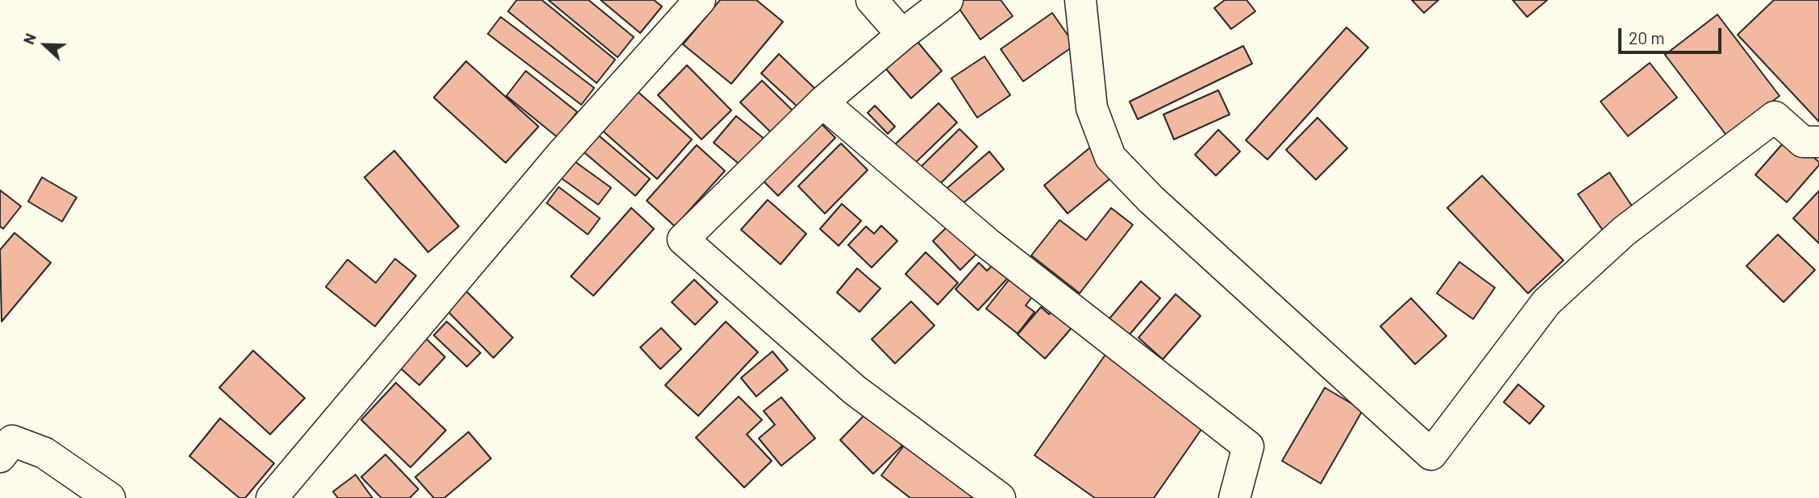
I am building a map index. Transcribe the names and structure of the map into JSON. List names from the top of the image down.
{
  "scale_bar": "20 m",
  "north": "left"
}
